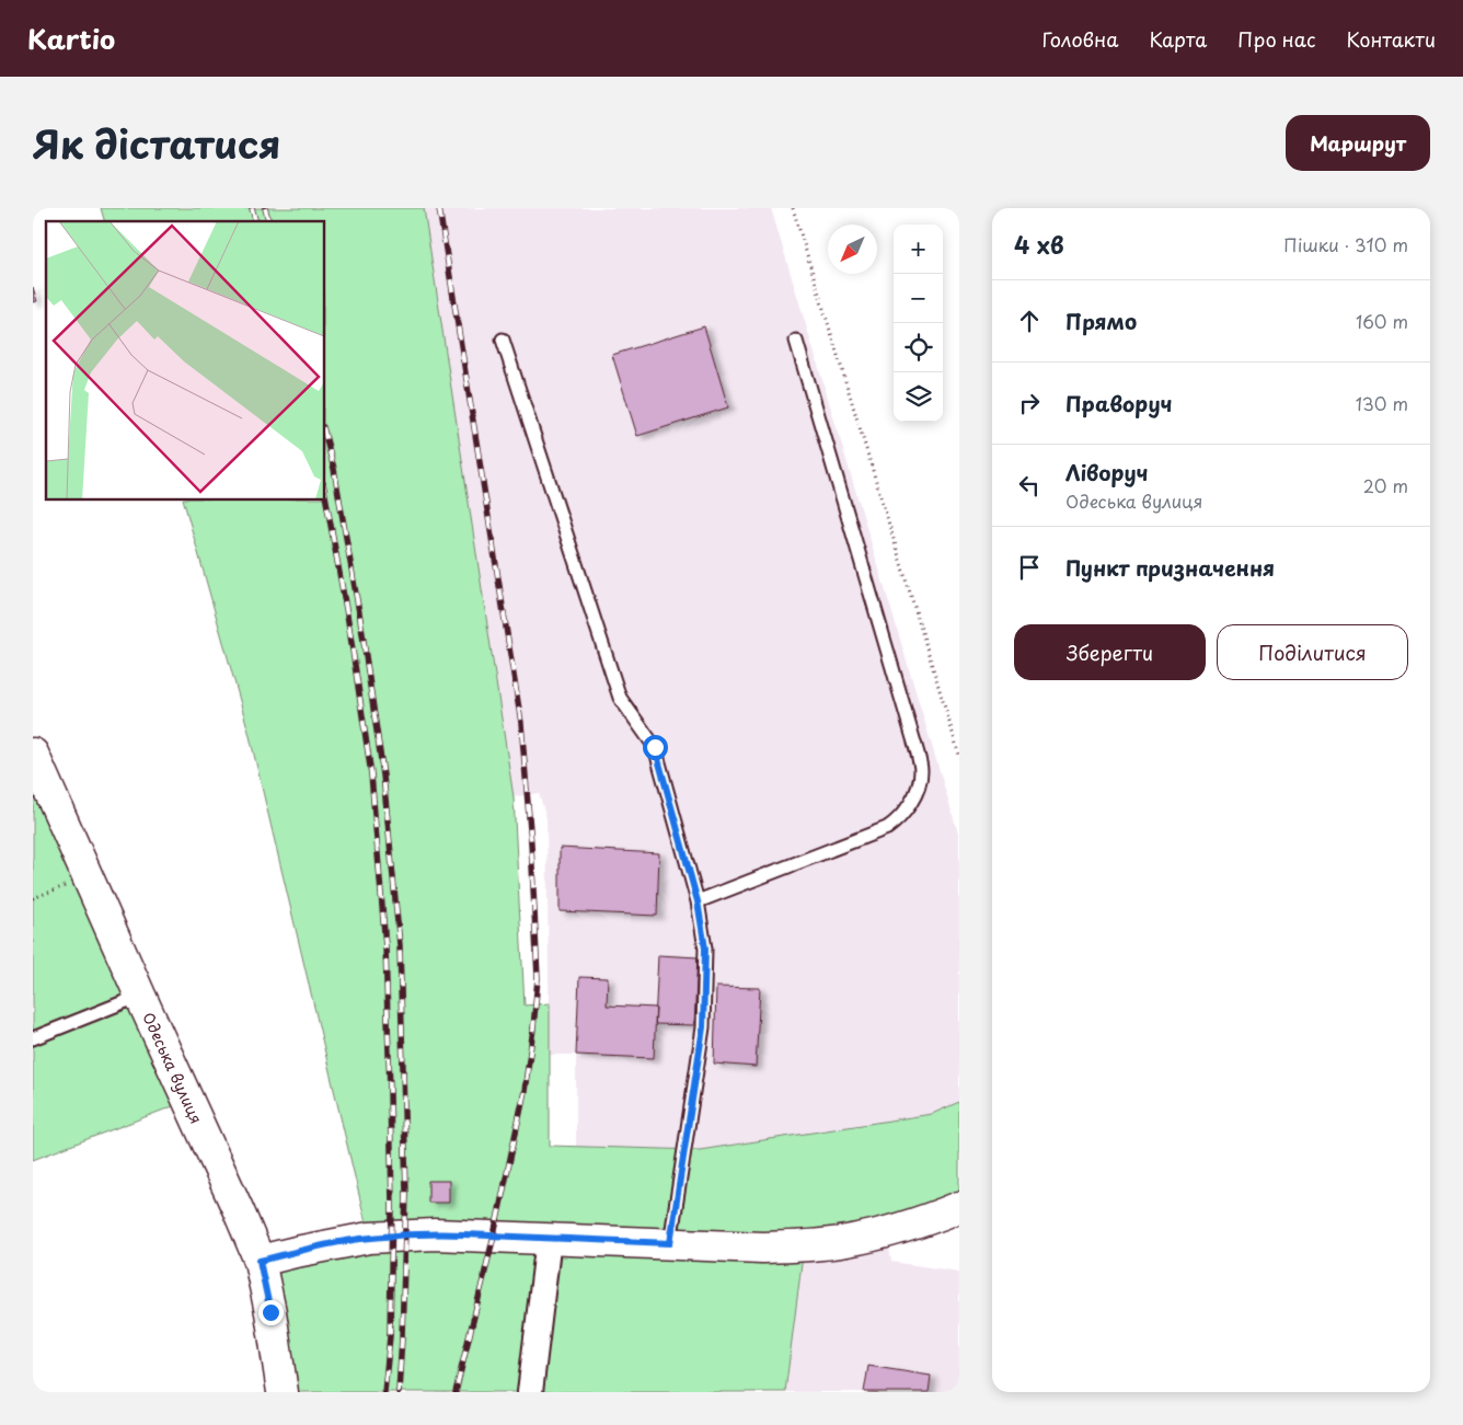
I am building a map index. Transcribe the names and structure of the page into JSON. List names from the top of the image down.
{
  "streets": {
    "main road": ["Одеська вулиця"]
  },
  "north": "bottom left",
  "page": {
    "header": "Kartio",
    "nav": [
      "Головна",
      "Карта",
      "Про нас",
      "Контакти"
    ],
    "title": "Як дістатися",
    "buttons": [
      "Маршрут",
      ["Зберегти", "Поділитися"]
    ],
    "heading": ["4 хв", "Пішки · 310 m"],
    "map_buttons": ["+", "−"],
    "list": [
      ["Прямо", "160 m"],
      ["Праворуч", "130 m"],
      ["Ліворуч", "Одеська вулиця", "20 m"],
      "Пункт призначення"
    ]
  }
}
